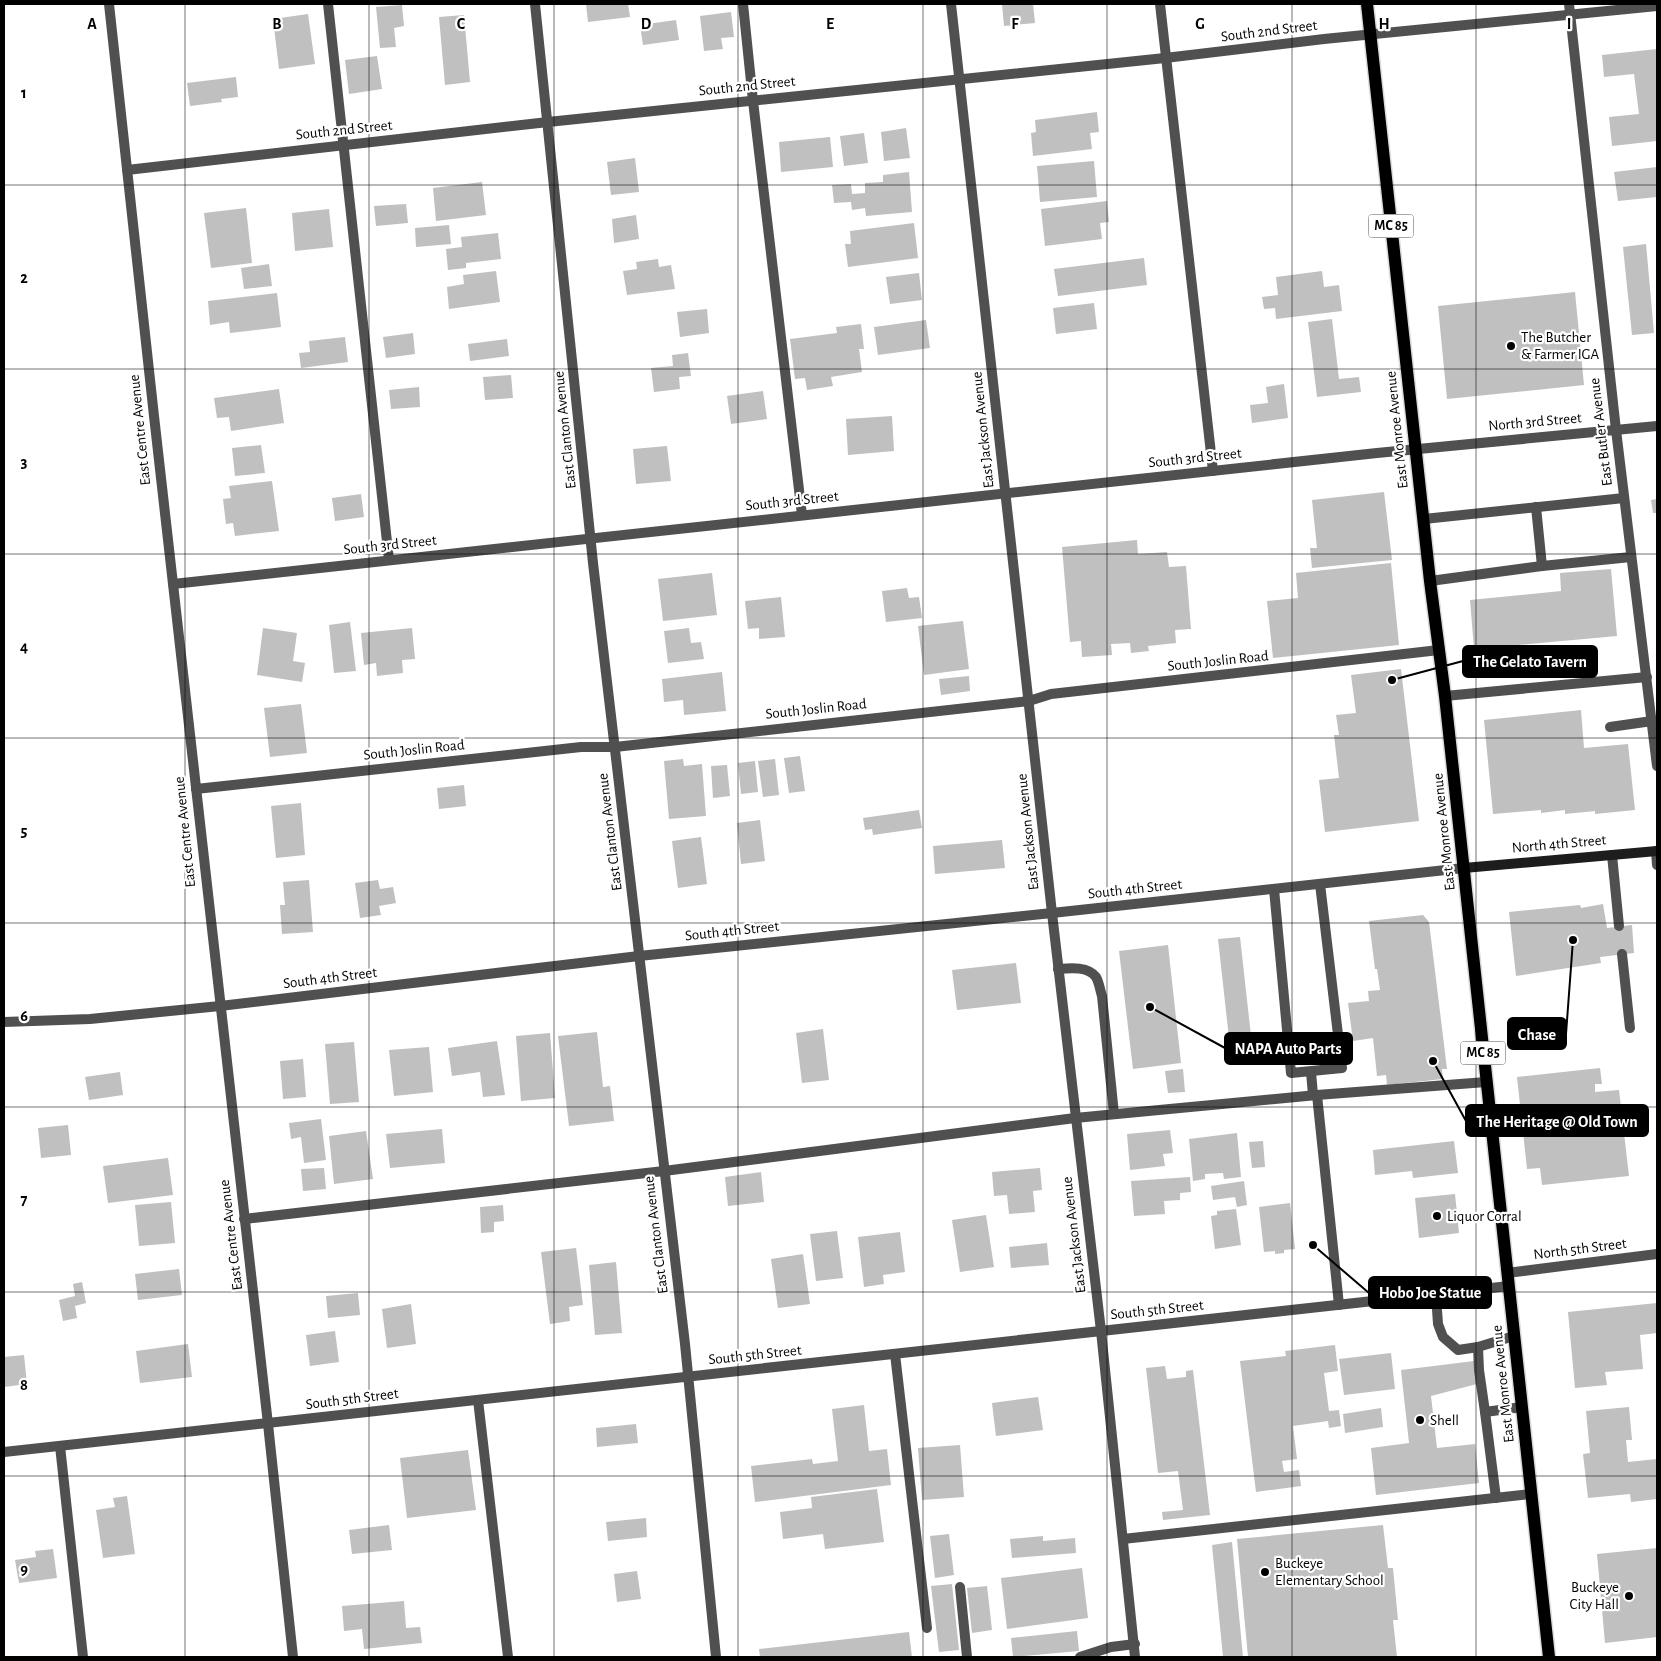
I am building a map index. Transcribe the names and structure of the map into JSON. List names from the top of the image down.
{
  "streets": {
    "main road": ["MC 85", "East Monroe Avenue"],
    "street": [
      "South 2nd Street",
      "North 3rd Street",
      "East Centre Avenue",
      "East Clanton Avenue",
      "East Jackson Avenue",
      "East Butler Avenue",
      "South 3rd Street",
      "South Joslin Road",
      "North 4th Street",
      "South 4th Street",
      "North 5th Street",
      "South 5th Street"
    ]
  },
  "crossings": [
    ["South 2nd Street", "East Centre Avenue"],
    ["South 2nd Street", "East Clanton Avenue"],
    ["South 2nd Street", "East Jackson Avenue"],
    ["South 2nd Street", "East Monroe Avenue"],
    ["South 2nd Street", "East Butler Avenue"],
    ["North 3rd Street", "East Monroe Avenue"],
    ["North 3rd Street", "East Butler Avenue"],
    ["North 3rd Street", "South 3rd Street"],
    ["East Centre Avenue", "South 3rd Street"],
    ["East Centre Avenue", "South Joslin Road"],
    ["East Centre Avenue", "South 4th Street"],
    ["East Centre Avenue", "South 5th Street"],
    ["East Clanton Avenue", "South 3rd Street"],
    ["East Clanton Avenue", "South Joslin Road"],
    ["East Clanton Avenue", "South 4th Street"],
    ["East Clanton Avenue", "South 5th Street"],
    ["East Jackson Avenue", "South 3rd Street"],
    ["East Jackson Avenue", "South Joslin Road"],
    ["East Jackson Avenue", "South 4th Street"],
    ["East Jackson Avenue", "South 5th Street"],
    ["East Monroe Avenue", "South 3rd Street"],
    ["East Monroe Avenue", "South Joslin Road"],
    ["East Monroe Avenue", "North 4th Street"],
    ["East Monroe Avenue", "South 4th Street"],
    ["East Monroe Avenue", "North 5th Street"],
    ["East Monroe Avenue", "South 5th Street"],
    ["North 4th Street", "South 4th Street"]
  ],
  "places": [
    "The Butcher & Farmer IGA",
    "The Gelato Tavern",
    "Chase",
    "NAPA Auto Parts",
    "The Heritage @ Old Town",
    "Liquor Corral",
    "Hobo Joe Statue",
    "Shell",
    "Buckeye Elementary School",
    "Buckeye City Hall"
  ],
  "grid": {
    "columns": [
      "A",
      "B",
      "C",
      "D",
      "E",
      "F",
      "G",
      "H",
      "I"
    ],
    "rows": [
      "1",
      "2",
      "3",
      "4",
      "5",
      "6",
      "7",
      "8",
      "9"
    ]
  }
}
